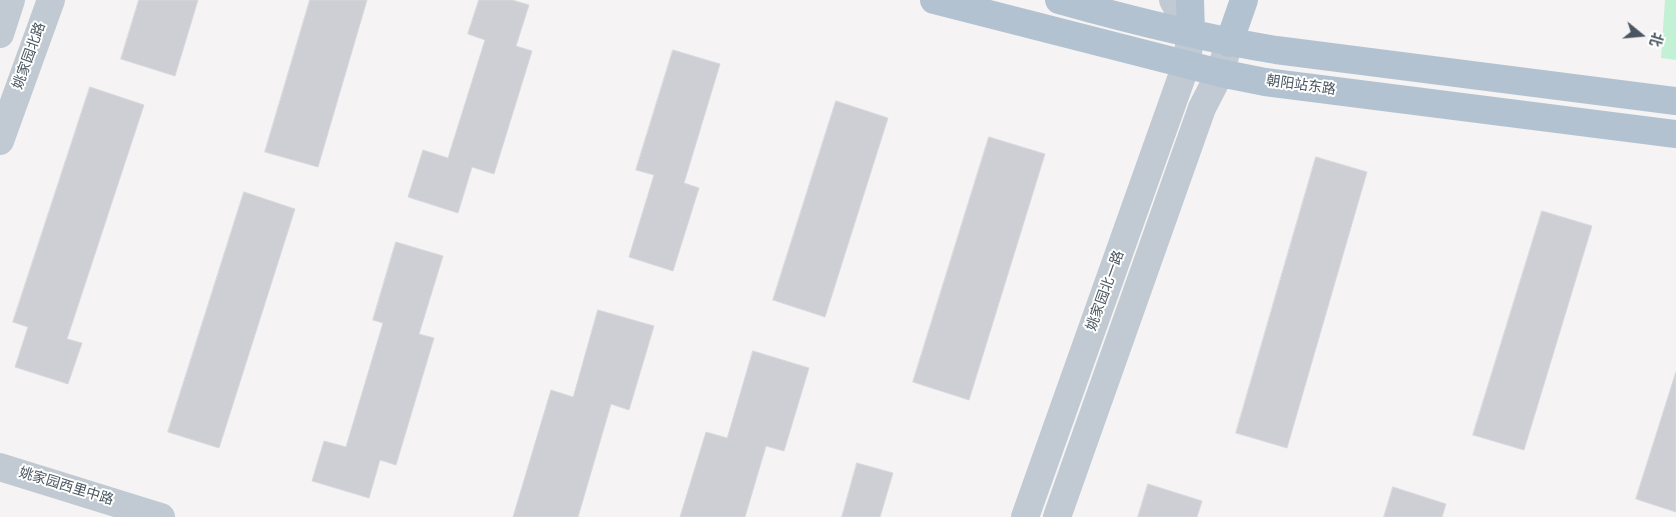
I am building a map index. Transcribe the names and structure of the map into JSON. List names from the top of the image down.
{
  "streets": {
    "main road": ["朝阳站东路"],
    "street": ["姚家园北路", "姚家园北一路", "姚家园西里中路"]
  },
  "crossings": [
    ["朝阳站东路", "姚家园北一路"]
  ],
  "north": "right"
}
